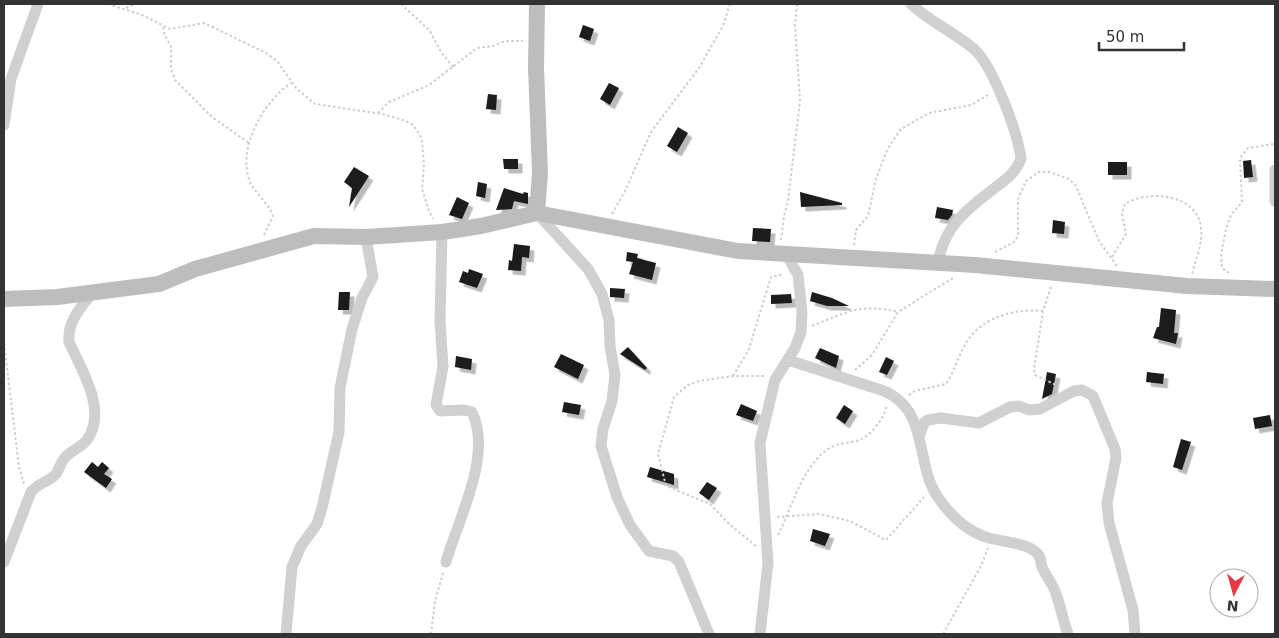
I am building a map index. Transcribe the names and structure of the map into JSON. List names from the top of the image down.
{
  "scale_bar": "50 m",
  "north": "bottom"
}
